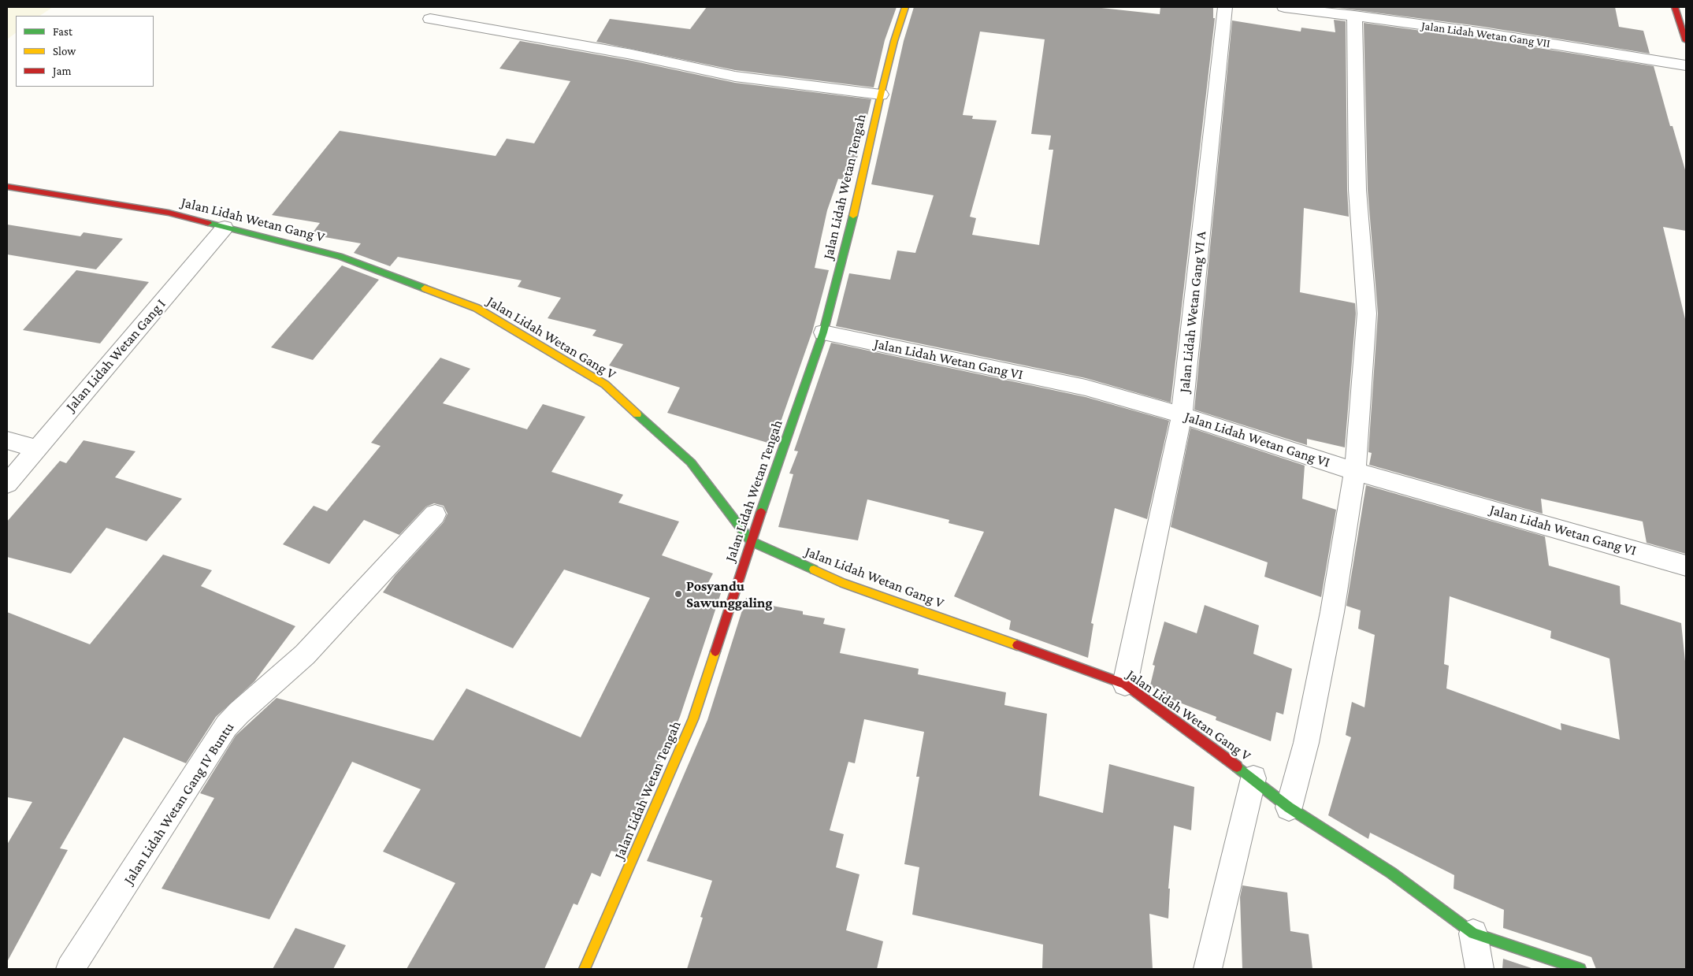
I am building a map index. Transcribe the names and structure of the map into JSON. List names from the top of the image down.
{
  "streets": {
    "street": [
      "Jalan Lidah Wetan Gang VII",
      "Jalan Lidah Wetan Tengah",
      "Jalan Lidah Wetan Gang V",
      "Jalan Lidah Wetan Gang VI A",
      "Jalan Lidah Wetan Gang I",
      "Jalan Lidah Wetan Gang VI",
      "Jalan Lidah Wetan Gang IV Buntu"
    ]
  },
  "crossings": [
    ["Jalan Lidah Wetan Tengah", "Jalan Lidah Wetan Gang V"],
    ["Jalan Lidah Wetan Tengah", "Jalan Lidah Wetan Gang VI"],
    ["Jalan Lidah Wetan Gang V", "Jalan Lidah Wetan Gang VI A"],
    ["Jalan Lidah Wetan Gang V", "Jalan Lidah Wetan Gang I"],
    ["Jalan Lidah Wetan Gang VI A", "Jalan Lidah Wetan Gang VI"]
  ],
  "places": ["Posyandu Sawunggaling"],
  "legend": ["Fast", "Slow", "Jam"]
}
